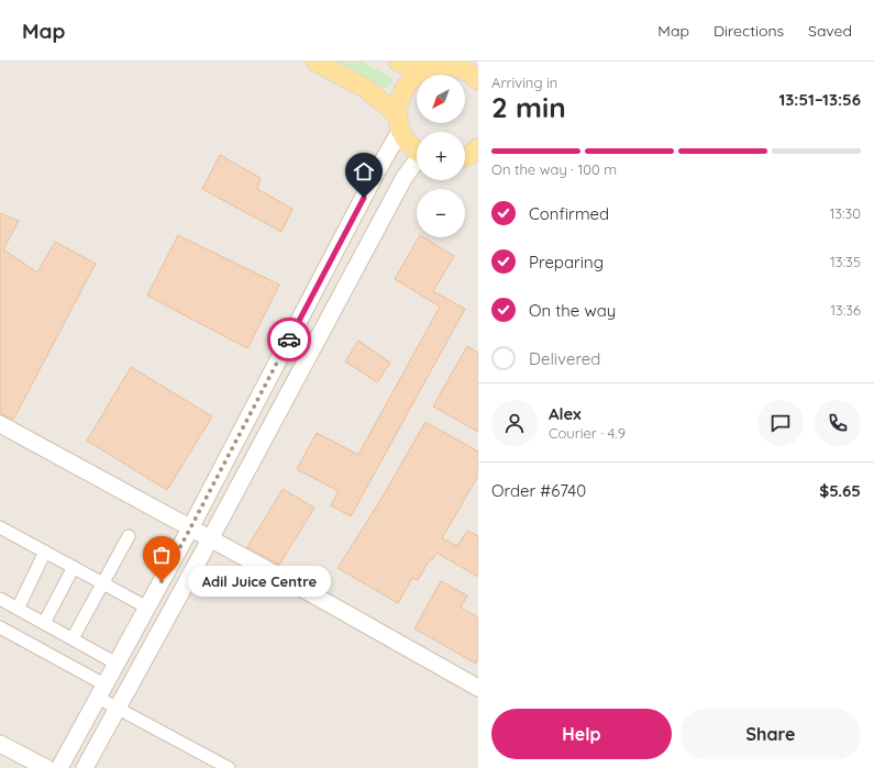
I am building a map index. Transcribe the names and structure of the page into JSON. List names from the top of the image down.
{
  "places": ["Adil Juice Centre"],
  "north": "bottom left",
  "page": {
    "header": "Map",
    "nav": ["Map", "Directions", "Saved"],
    "heading": ["2 min", "Arriving in", "13:51–13:56"],
    "panel": [
      "Alex",
      "Courier · 4.9",
      "Order #6740",
      "$5.65"
    ],
    "map_buttons": ["+", "−"],
    "bar": "On the way · 100 m",
    "list": [
      ["Confirmed", "13:30"],
      ["Preparing", "13:35"],
      ["On the way", "13:36"],
      "Delivered"
    ],
    "bubble": "Adil Juice Centre",
    "buttons": ["Help", "Share"]
  }
}
